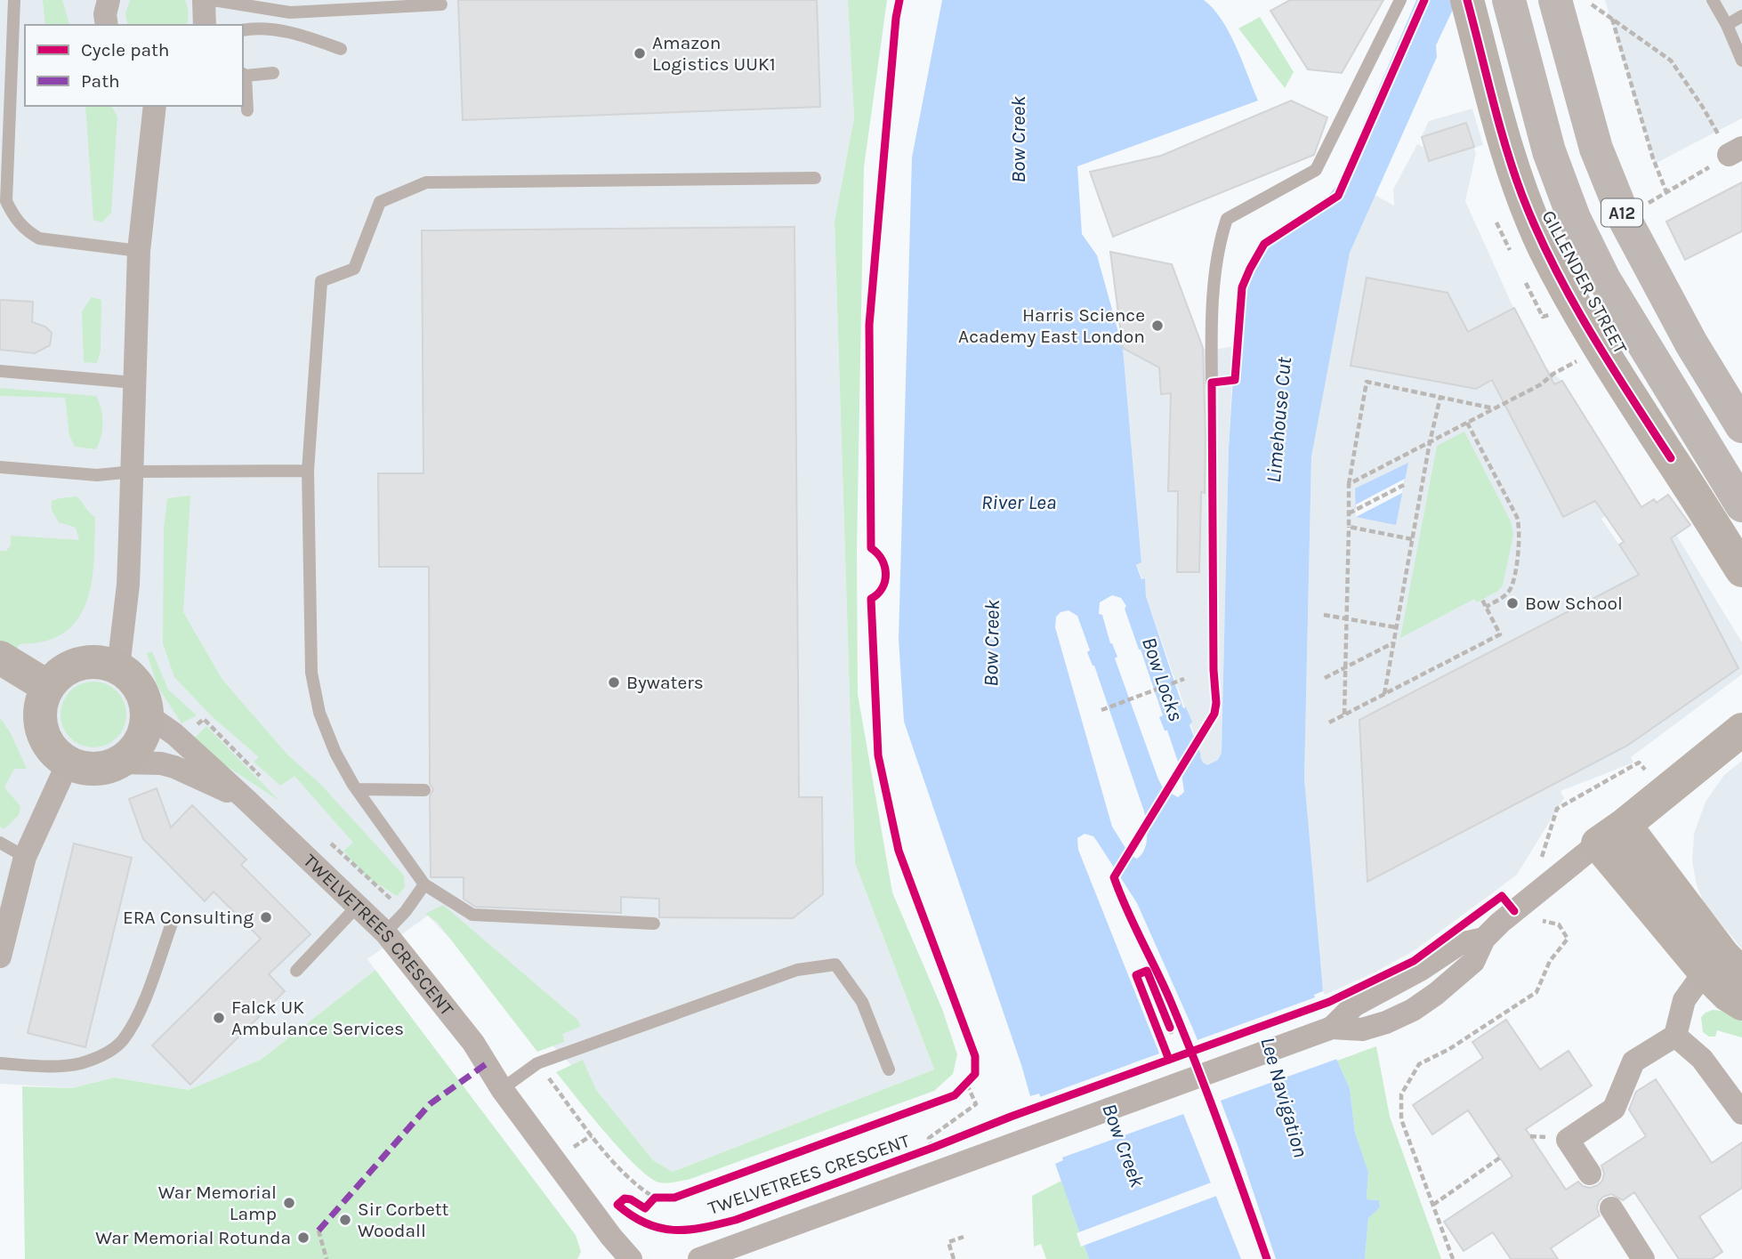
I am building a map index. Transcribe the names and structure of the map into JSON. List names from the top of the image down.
{
  "streets": {
    "highway": ["A12"],
    "street": ["GILLENDER STREET", "TWELVETREES CRESCENT"]
  },
  "water": [
    "Bow Creek",
    "Limehouse Cut",
    "River Lea",
    "Bow Locks",
    "Lee Navigation"
  ],
  "places": [
    "Amazon Logistics UUK1",
    "Harris Science Academy East London",
    "Bow School",
    "Bywaters",
    "ERA Consulting",
    "Falck UK Ambulance Services",
    "War Memorial Lamp",
    "Sir Corbett Woodall",
    "War Memorial Rotunda"
  ],
  "legend": ["Cycle path", "Path"]
}
